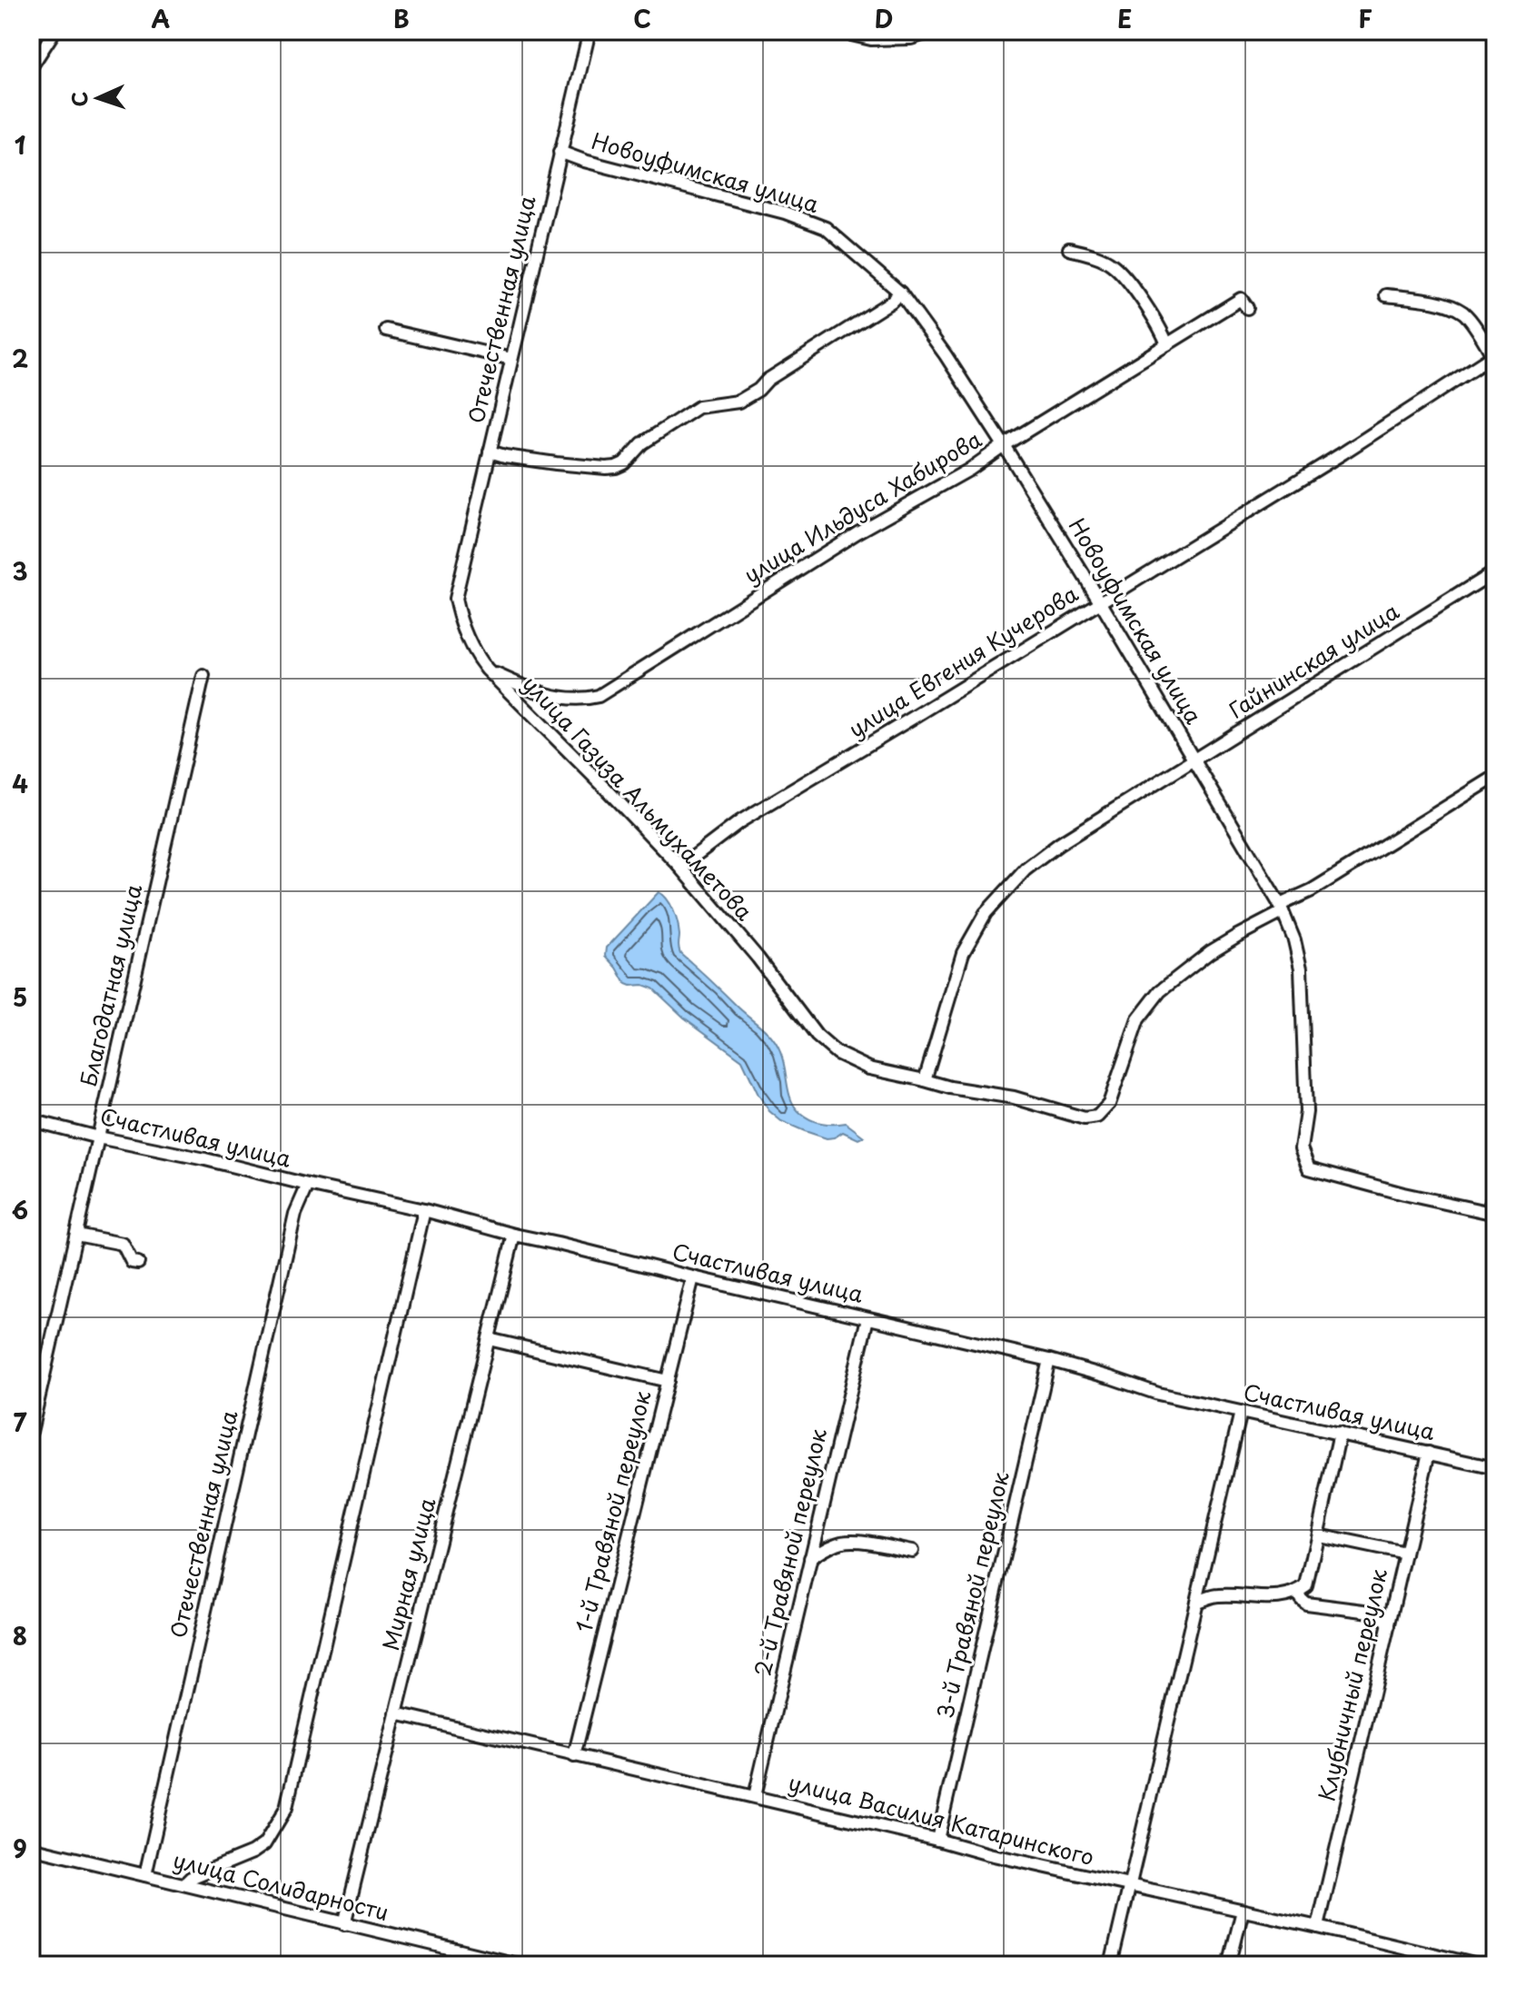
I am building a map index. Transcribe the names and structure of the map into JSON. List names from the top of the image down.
{
  "streets": {
    "street": [
      "Новоуфимская улица",
      "Отечественная улица",
      "улица Ильдуса Хабирова",
      "Гайнинская улица",
      "улица Евгения Кучерова",
      "улица Газиза Альмухаметова",
      "Благодатная улица",
      "Счастливая улица",
      "1-й Травяной переулок",
      "2-й Травяной переулок",
      "Мирная улица",
      "3-й Травяной переулок",
      "Клубничный переулок",
      "улица Василия Катаринского",
      "улица Солидарности"
    ]
  },
  "crossings": [
    ["Новоуфимская улица", "Отечественная улица"],
    ["Новоуфимская улица", "улица Ильдуса Хабирова"],
    ["Новоуфимская улица", "Гайнинская улица"],
    ["Новоуфимская улица", "улица Евгения Кучерова"],
    ["Новоуфимская улица", "улица Газиза Альмухаметова"],
    ["Отечественная улица", "улица Газиза Альмухаметова"],
    ["Отечественная улица", "Счастливая улица"],
    ["Отечественная улица", "улица Солидарности"],
    ["улица Ильдуса Хабирова", "улица Газиза Альмухаметова"],
    ["Гайнинская улица", "улица Газиза Альмухаметова"],
    ["улица Евгения Кучерова", "улица Газиза Альмухаметова"],
    ["Благодатная улица", "Счастливая улица"],
    ["Счастливая улица", "1-й Травяной переулок"],
    ["Счастливая улица", "2-й Травяной переулок"],
    ["Счастливая улица", "Мирная улица"],
    ["Счастливая улица", "3-й Травяной переулок"],
    ["Счастливая улица", "Клубничный переулок"],
    ["1-й Травяной переулок", "улица Василия Катаринского"],
    ["2-й Травяной переулок", "улица Василия Катаринского"],
    ["Мирная улица", "улица Василия Катаринского"],
    ["Мирная улица", "улица Солидарности"],
    ["3-й Травяной переулок", "улица Василия Катаринского"],
    ["Клубничный переулок", "улица Василия Катаринского"]
  ],
  "north": "left",
  "grid": {
    "columns": [
      "A",
      "B",
      "C",
      "D",
      "E",
      "F"
    ],
    "rows": [
      "1",
      "2",
      "3",
      "4",
      "5",
      "6",
      "7",
      "8",
      "9"
    ]
  }
}
